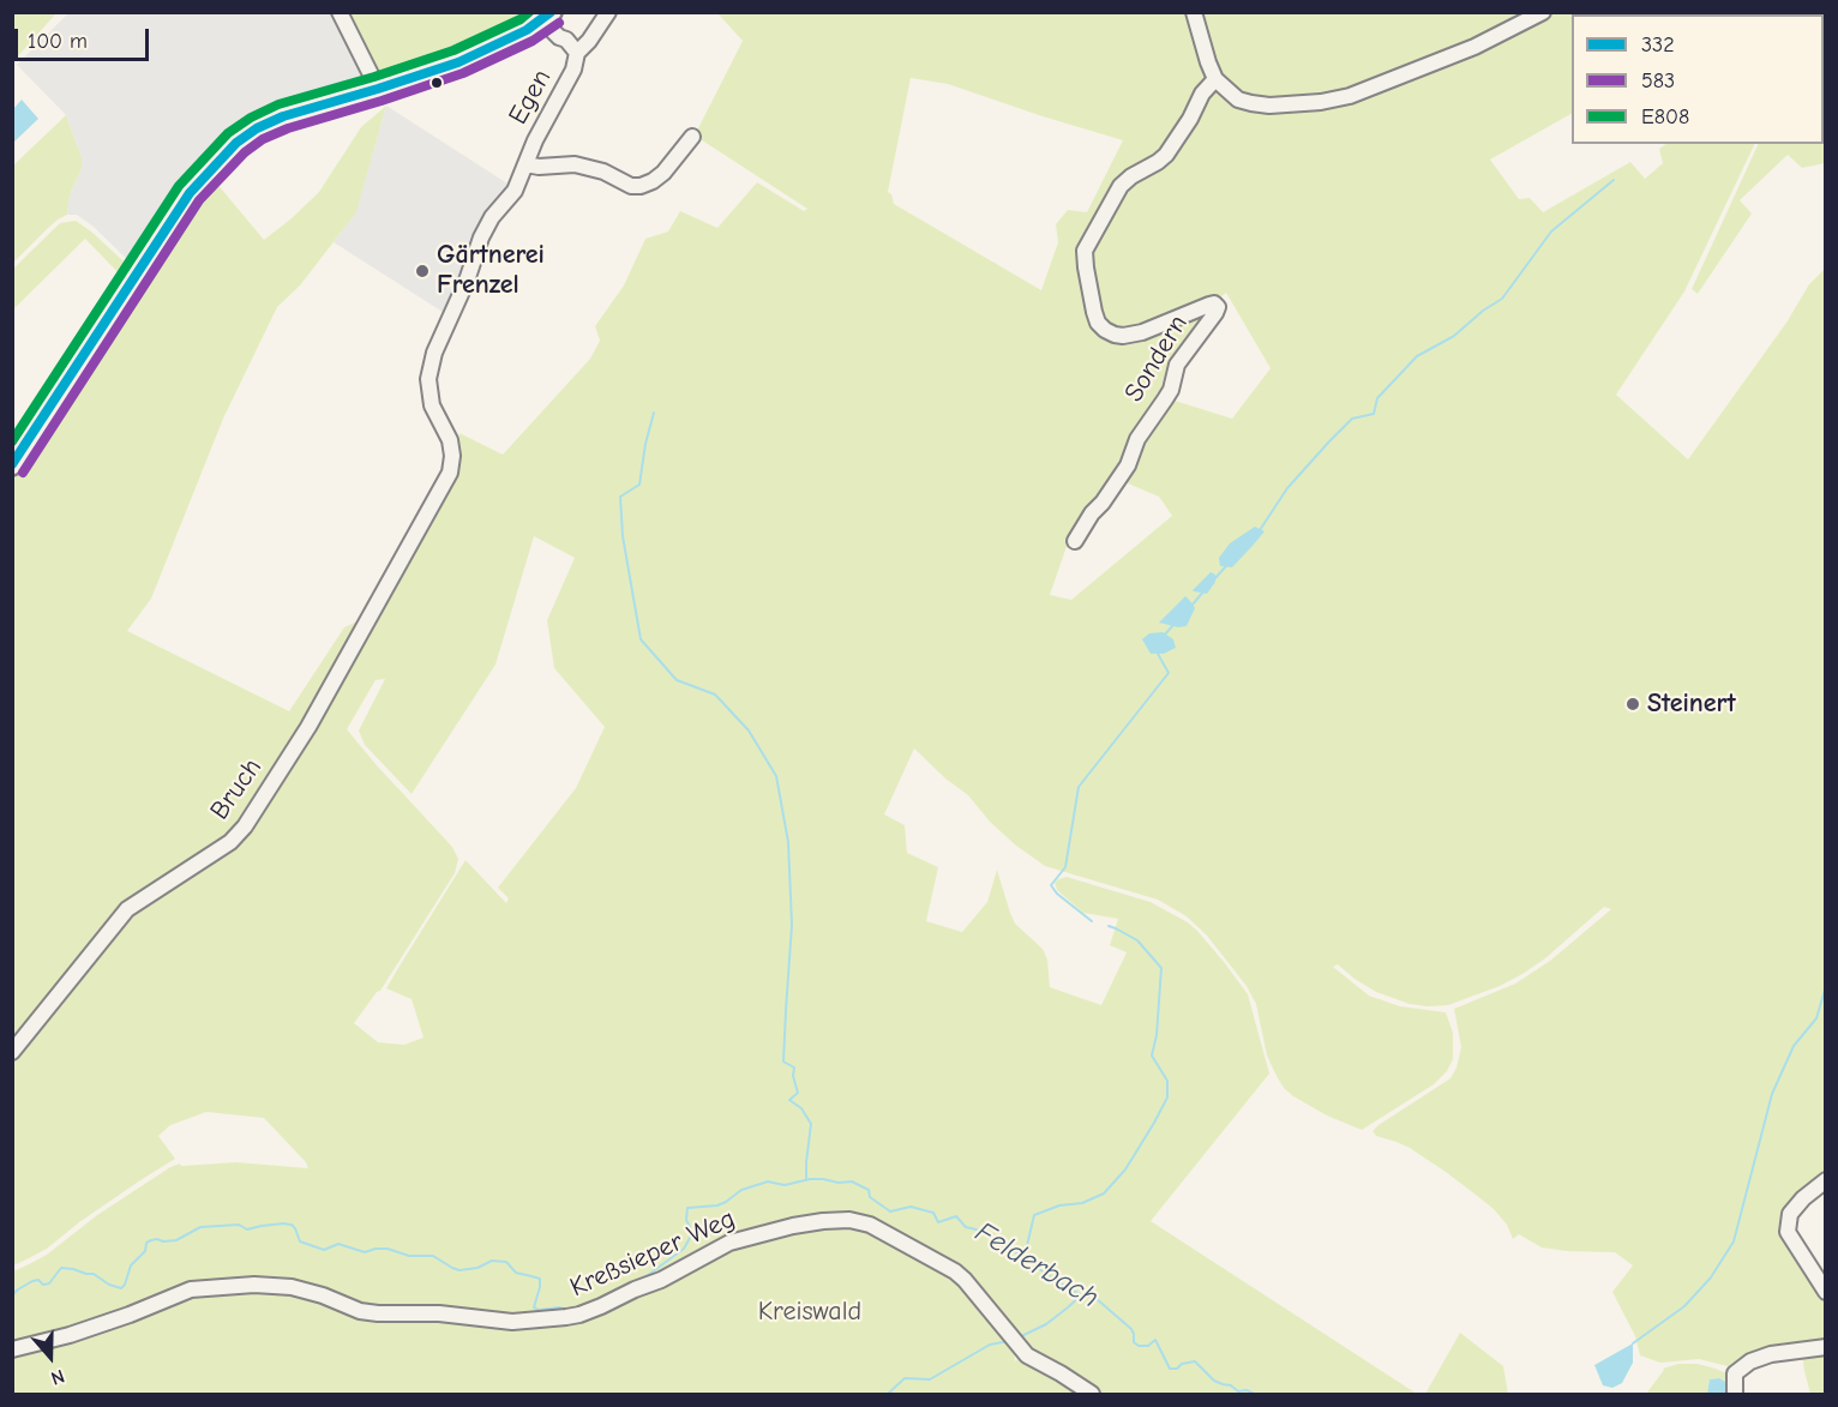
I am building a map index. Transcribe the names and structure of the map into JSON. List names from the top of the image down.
{
  "streets": {
    "street": [
      "Egen",
      "Sondern",
      "Bruch",
      "Kreßsieper Weg"
    ]
  },
  "crossings": [
    ["Egen", "Bruch"]
  ],
  "water": ["Felderbach"],
  "parks": ["Kreiswald"],
  "places": ["Gärtnerei Frenzel", "Steinert"],
  "lines": ["transit line 332", "transit line E808", "transit line 583"],
  "legend": ["332", "583", "E808"],
  "scale_bar": "100 m",
  "north": "bottom"
}
